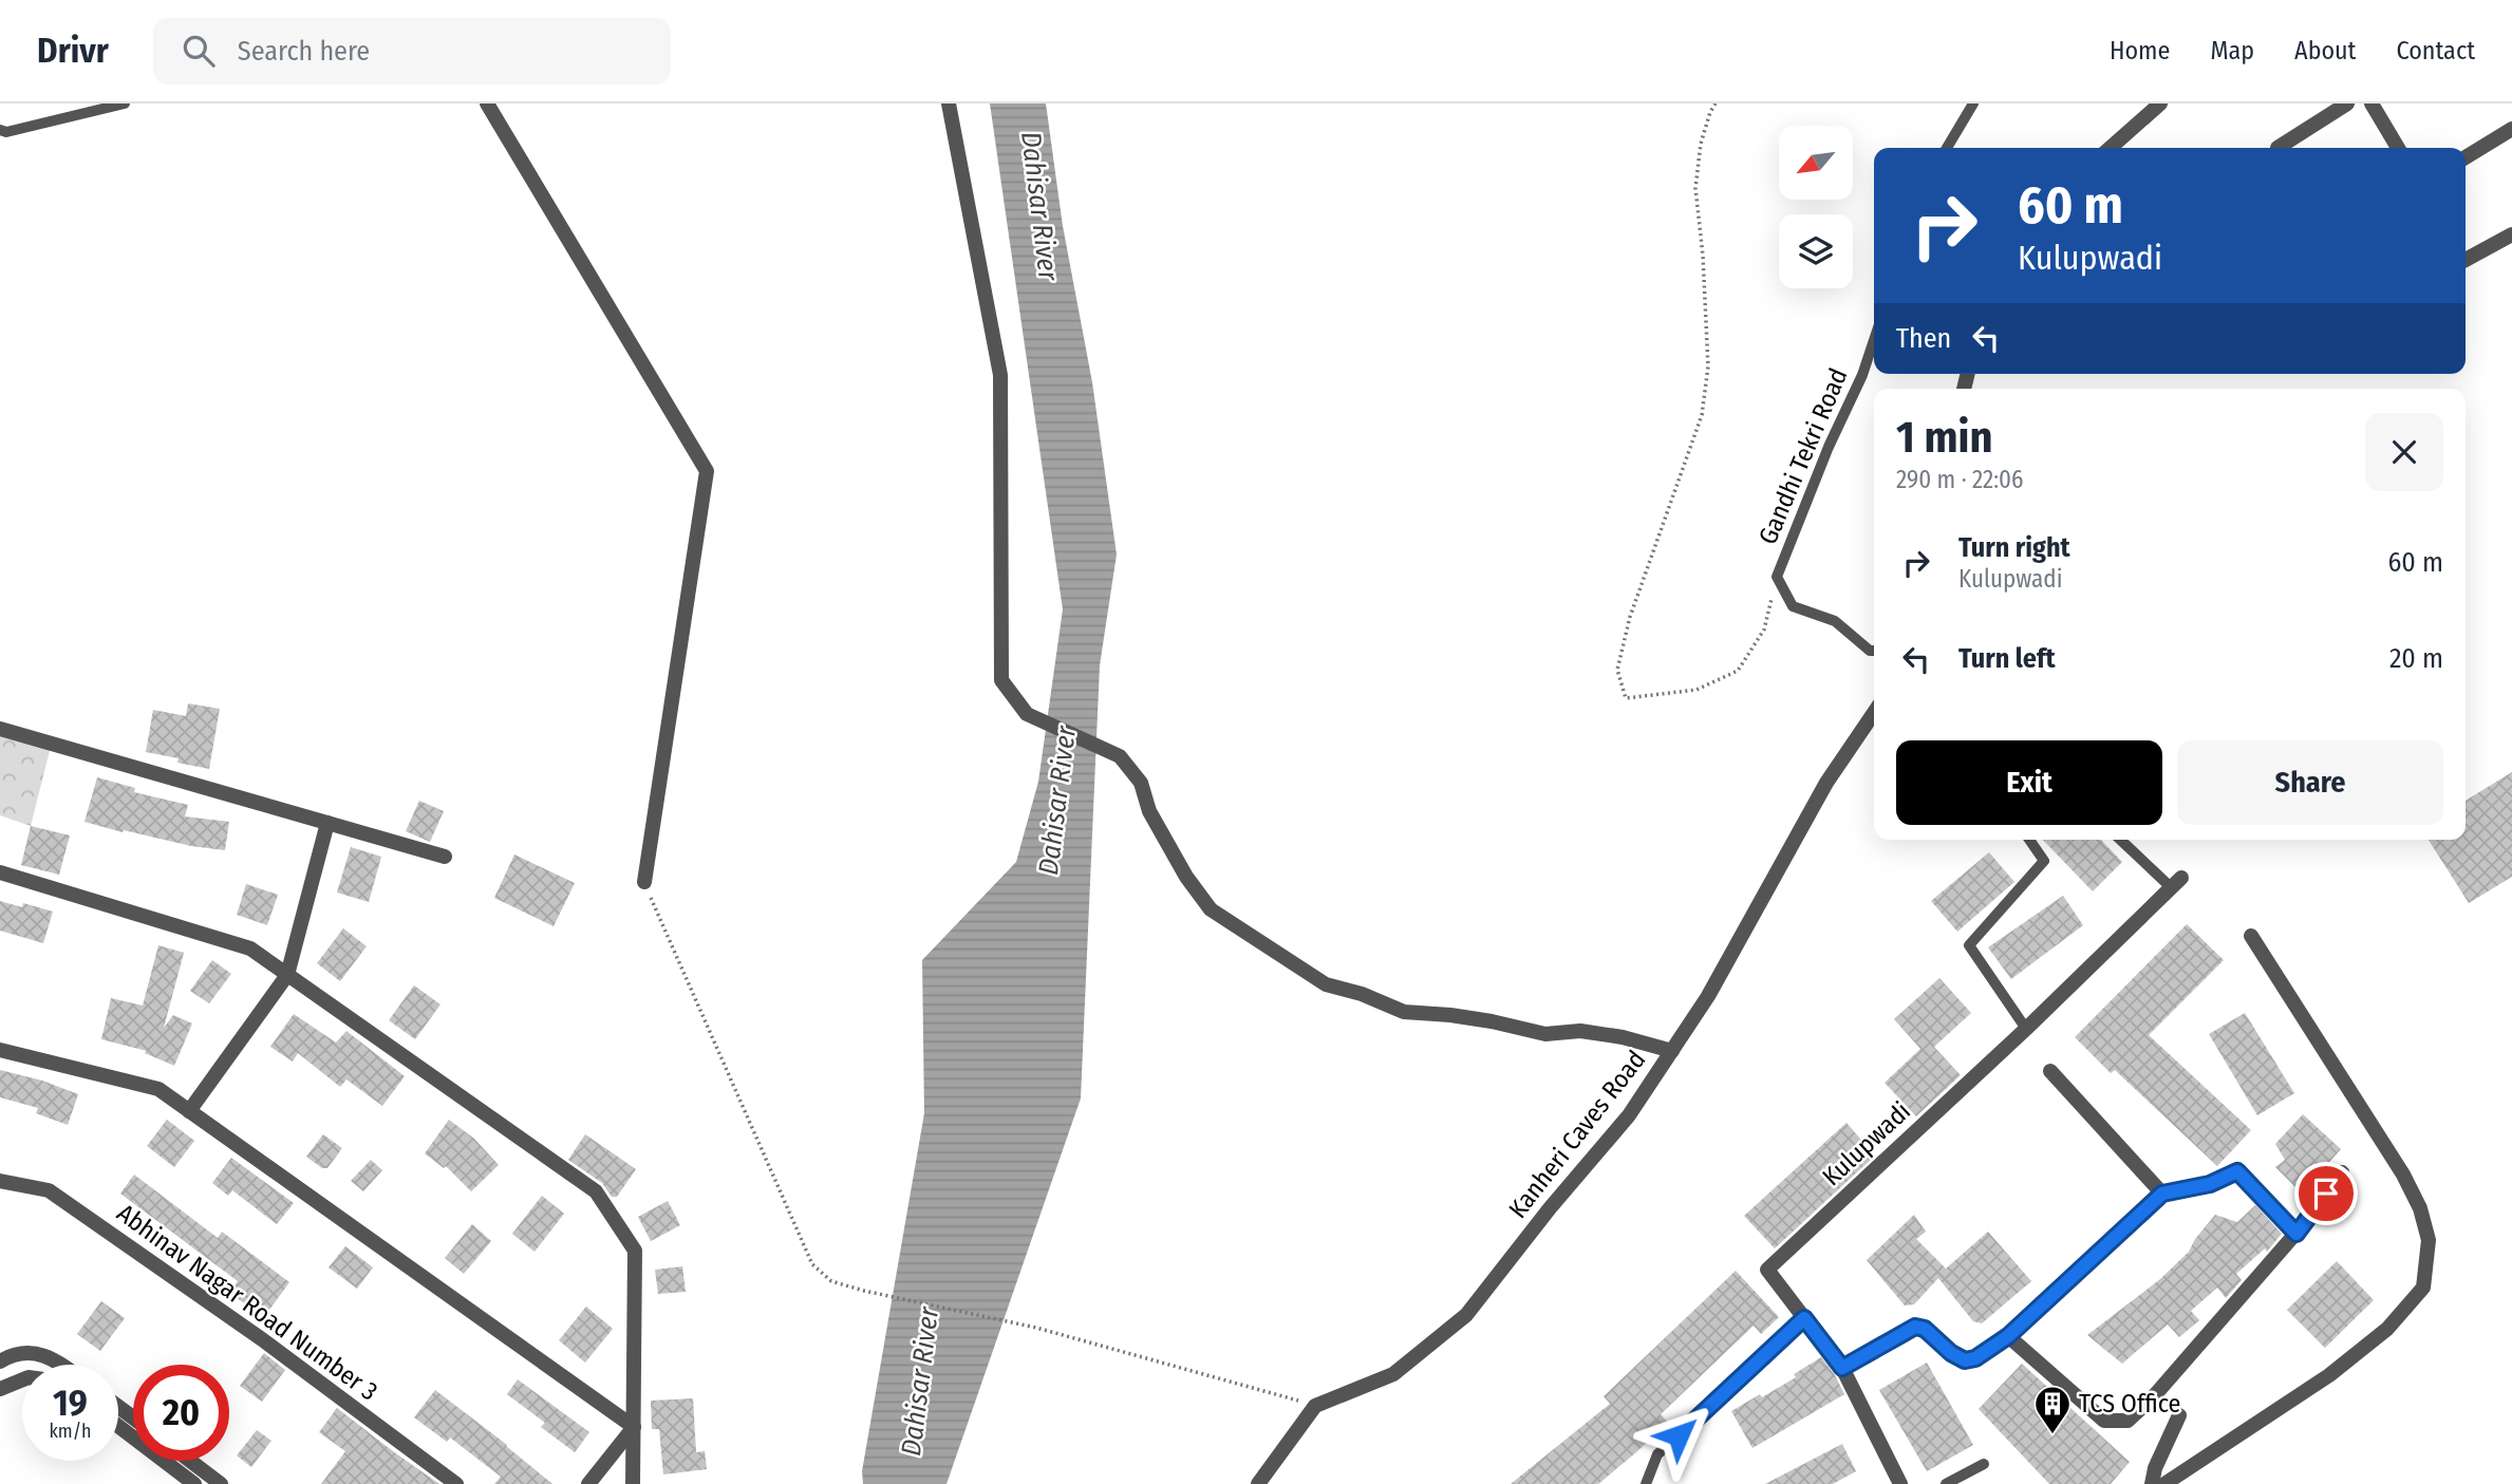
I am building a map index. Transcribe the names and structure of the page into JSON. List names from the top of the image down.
{
  "streets": {
    "street": ["Kanheri Caves Road", "Kulupwadi", "Abhinav Nagar Road Number 3"],
    "lane": ["Gandhi Tekri Road"]
  },
  "water": ["Dahisar River"],
  "places": {
    "building": ["TCS Office"]
  },
  "north": "bottom left",
  "page": {
    "header": "Drivr",
    "search": "Search here",
    "nav": [
      "Home",
      "Map",
      "About",
      "Contact"
    ],
    "turn": ["60 m", "Kulupwadi"],
    "then": "Then",
    "heading": ["1 min", "290 m · 22:06"],
    "list": [
      {
        "name": "Turn right",
        "note": "Kulupwadi",
        "value": "60 m"
      },
      {
        "name": "Turn left",
        "value": "20 m"
      }
    ],
    "buttons": ["Exit", "Share"],
    "speed": "19 km/h",
    "limit": "20"
  }
}
